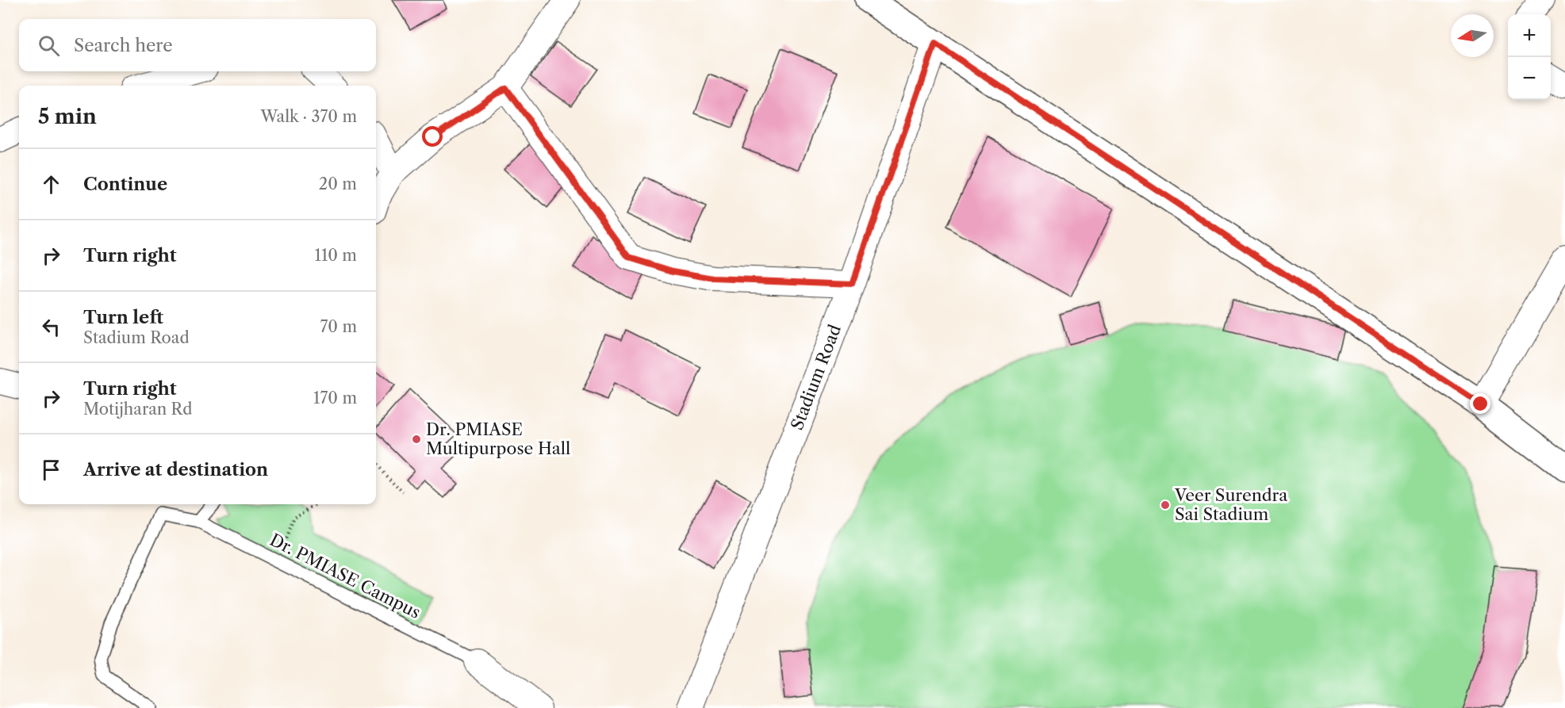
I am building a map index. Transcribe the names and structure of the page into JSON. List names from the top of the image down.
{
  "streets": {
    "street": ["Stadium Road"],
    "lane": ["Dr. PMIASE Campus"]
  },
  "places": ["Dr. PMIASE Multipurpose Hall", "Veer Surendra Sai Stadium"],
  "north": "left",
  "page": {
    "map_buttons": ["+", "−"],
    "search": "Search here",
    "heading": ["5 min", "Walk · 370 m"],
    "list": [
      ["Continue", "20 m"],
      ["Turn right", "110 m"],
      ["Turn left", "Stadium Road", "70 m"],
      ["Turn right", "Motijharan Rd", "170 m"],
      "Arrive at destination"
    ]
  }
}
